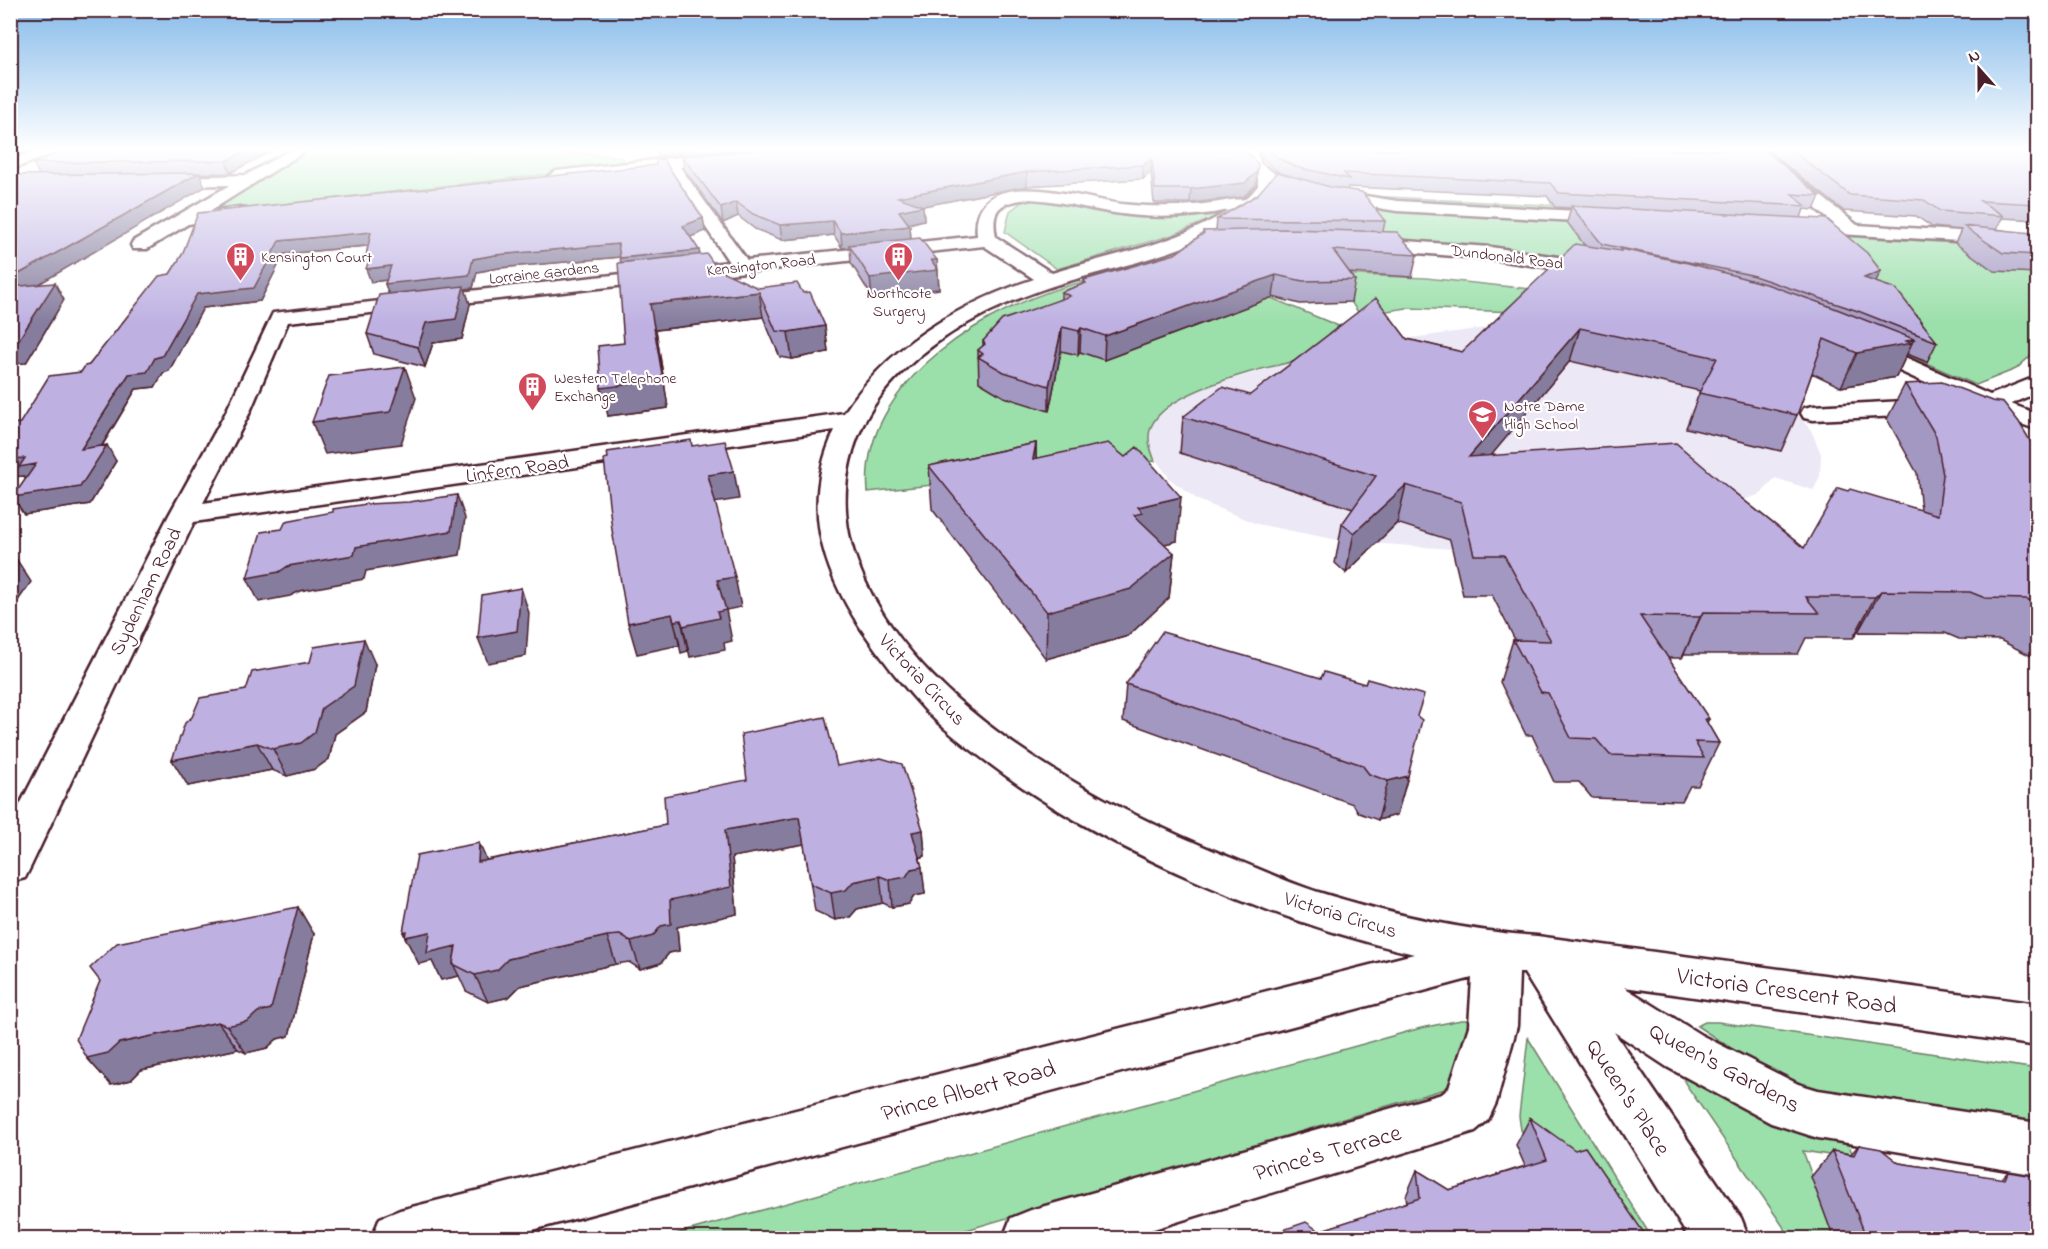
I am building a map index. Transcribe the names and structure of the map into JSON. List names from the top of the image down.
{
  "streets": {
    "street": [
      "Dundonald Road",
      "Kensington Road",
      "Linfern Road",
      "Sydenham Road",
      "Victoria Circus",
      "Victoria Crescent Road",
      "Queen's Gardens",
      "Prince Albert Road",
      "Queen's Place",
      "Prince's Terrace"
    ]
  },
  "crossings": [
    ["Kensington Road", "Sydenham Road"],
    ["Linfern Road", "Sydenham Road"],
    ["Linfern Road", "Victoria Circus"],
    ["Victoria Circus", "Victoria Crescent Road"],
    ["Victoria Circus", "Queen's Gardens"],
    ["Victoria Circus", "Prince Albert Road"],
    ["Victoria Circus", "Queen's Place"],
    ["Victoria Circus", "Prince's Terrace"],
    ["Victoria Crescent Road", "Queen's Gardens"],
    ["Victoria Crescent Road", "Prince Albert Road"],
    ["Victoria Crescent Road", "Queen's Place"],
    ["Victoria Crescent Road", "Prince's Terrace"],
    ["Queen's Gardens", "Prince Albert Road"],
    ["Queen's Gardens", "Queen's Place"],
    ["Queen's Gardens", "Prince's Terrace"],
    ["Prince Albert Road", "Queen's Place"],
    ["Prince Albert Road", "Prince's Terrace"],
    ["Queen's Place", "Prince's Terrace"]
  ],
  "places": {
    "building": ["Kensington Court", "Northcote Surgery", "Western Telephone Exchange"],
    "school or university": ["Notre Dame High School"]
  },
  "north": "top"
}
